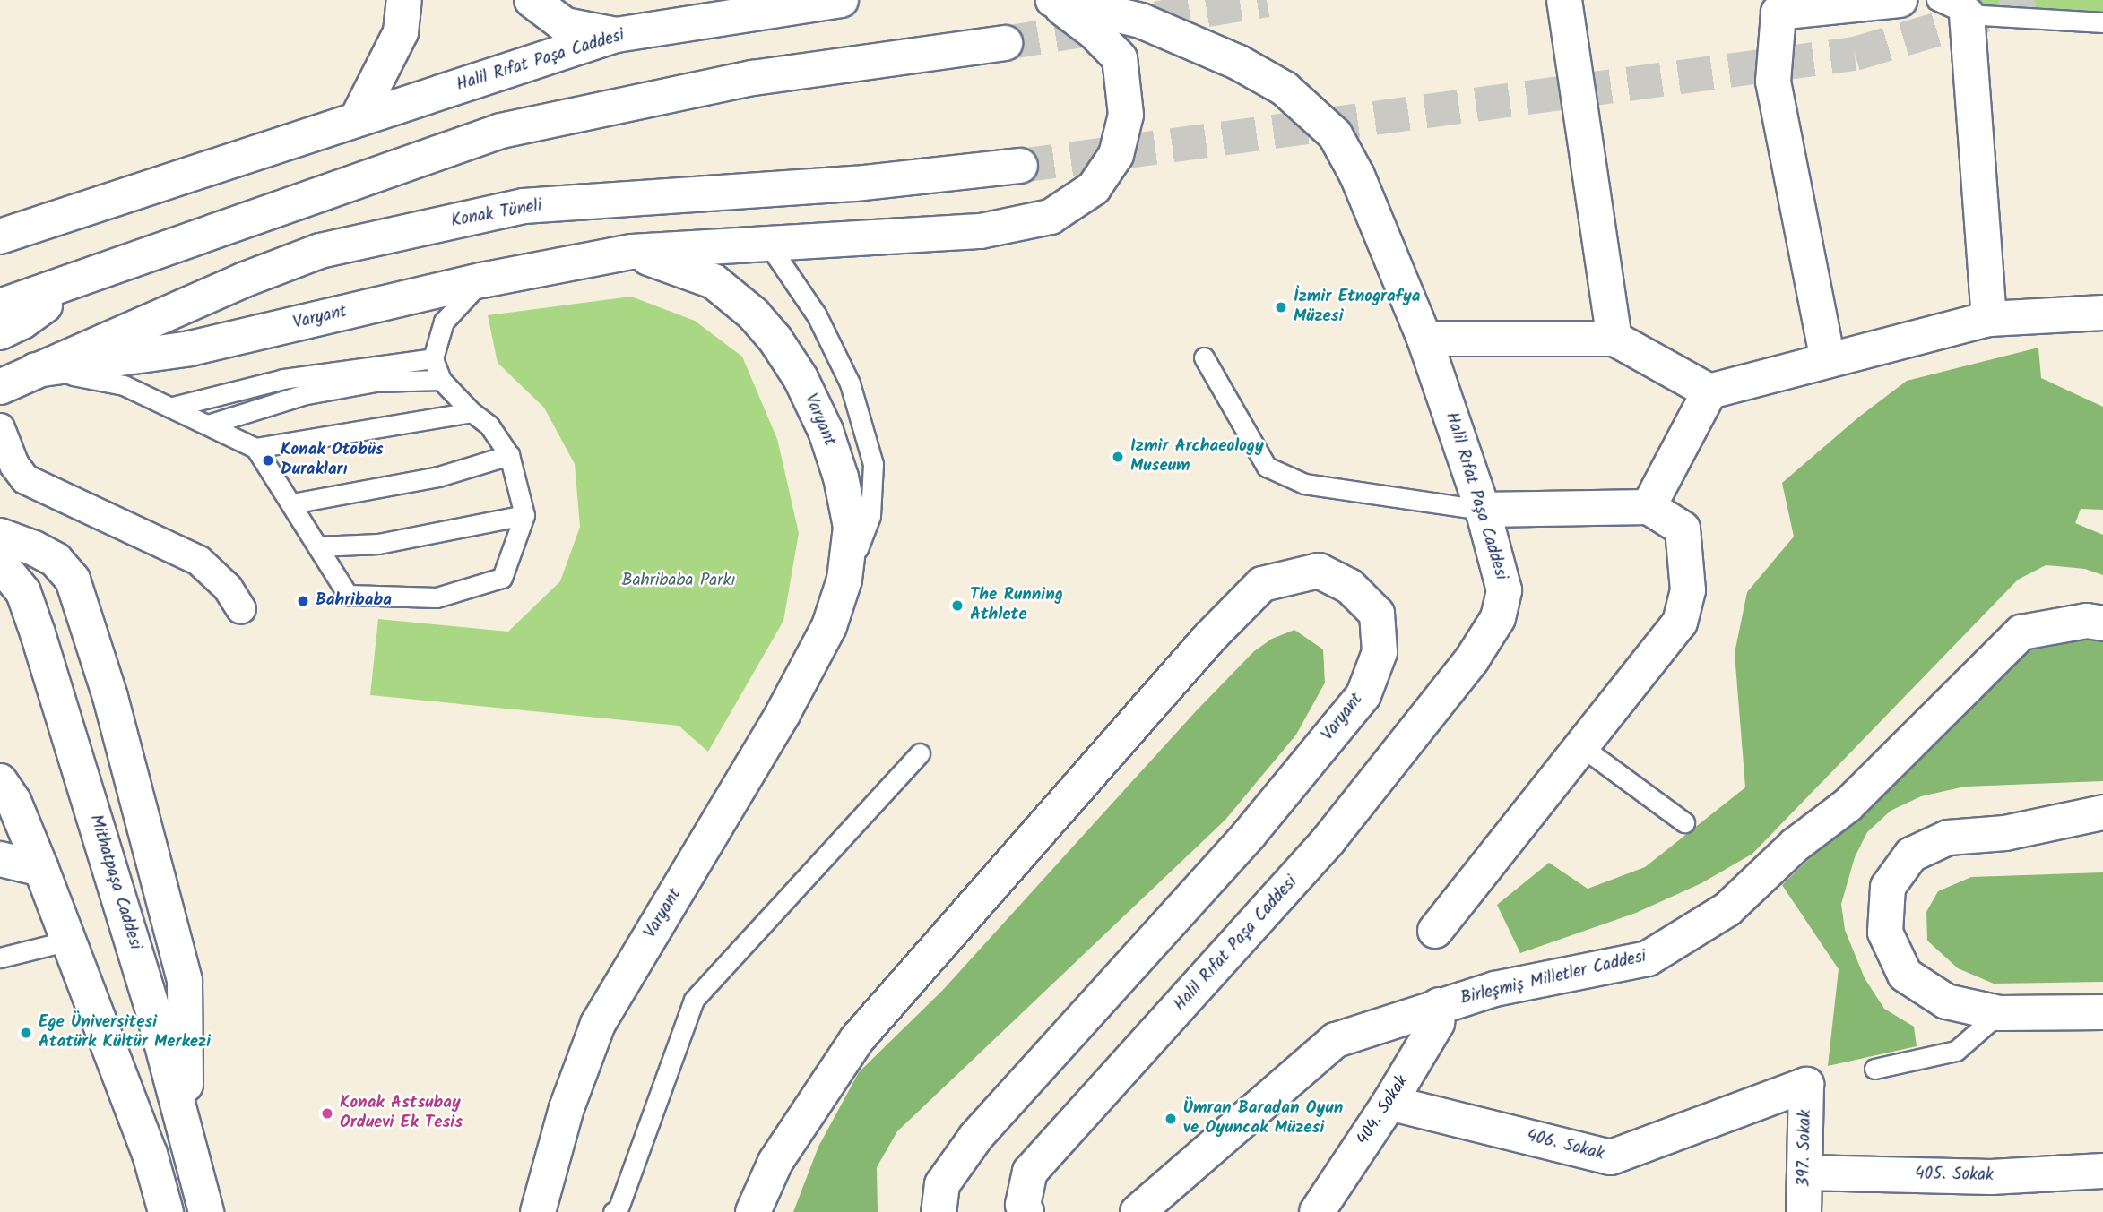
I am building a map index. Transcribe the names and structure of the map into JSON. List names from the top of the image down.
{
  "streets": {
    "main road": [
      "Halil Rıfat Paşa Caddesi",
      "Konak Tüneli",
      "Varyant",
      "Mithatpaşa Caddesi",
      "Birleşmiş Milletler Caddesi",
      "404. Sokak",
      "406. Sokak",
      "397. Sokak",
      "405. Sokak"
    ]
  },
  "crossings": [
    ["Konak Tüneli", "Varyant"],
    ["Birleşmiş Milletler Caddesi", "404. Sokak"],
    ["404. Sokak", "406. Sokak"],
    ["406. Sokak", "397. Sokak"],
    ["397. Sokak", "405. Sokak"]
  ],
  "parks": ["Bahribaba Parkı"],
  "places": [
    "İzmir Etnografya Müzesi",
    "Izmir Archaeology Museum",
    "Konak Otobüs Durakları",
    "Bahribaba",
    "The Running Athlete",
    "Ege Üniversitesi Atatürk Kültür Merkezi",
    "Konak Astsubay Orduevi Ek Tesis",
    "Ümran Baradan Oyun ve Oyuncak Müzesi"
  ]
}
